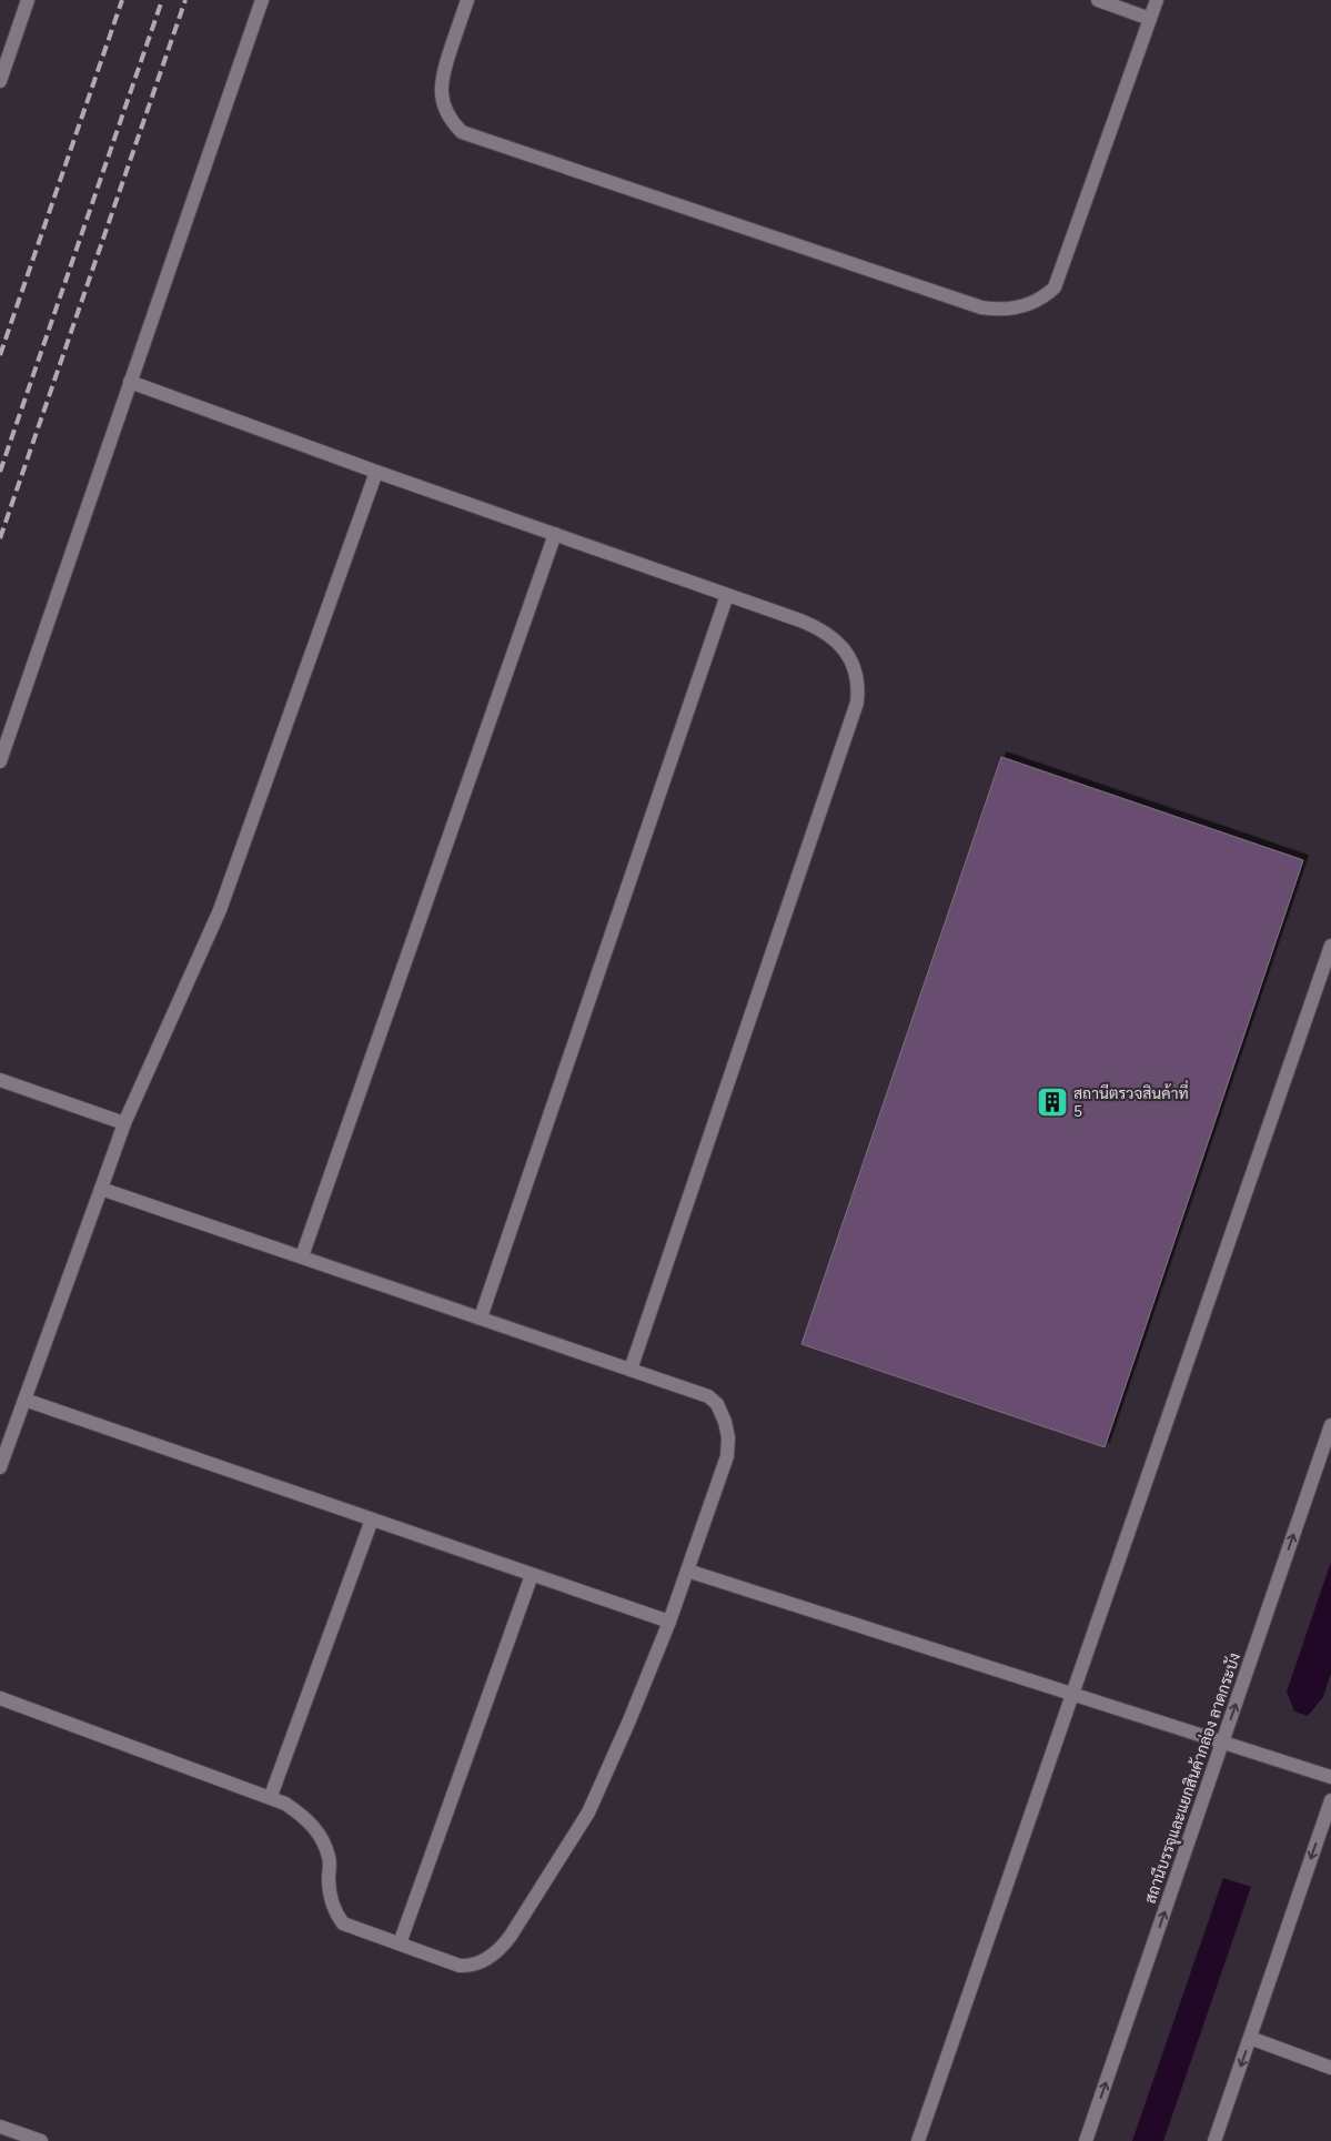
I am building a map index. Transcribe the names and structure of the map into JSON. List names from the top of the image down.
{
  "streets": {
    "street": ["สถานีบรรจุและแยกสินค้ากล่อง ลาดกระบัง"]
  },
  "places": {
    "building": ["สถานีตรวจสินค้าที่ 5"]
  }
}
